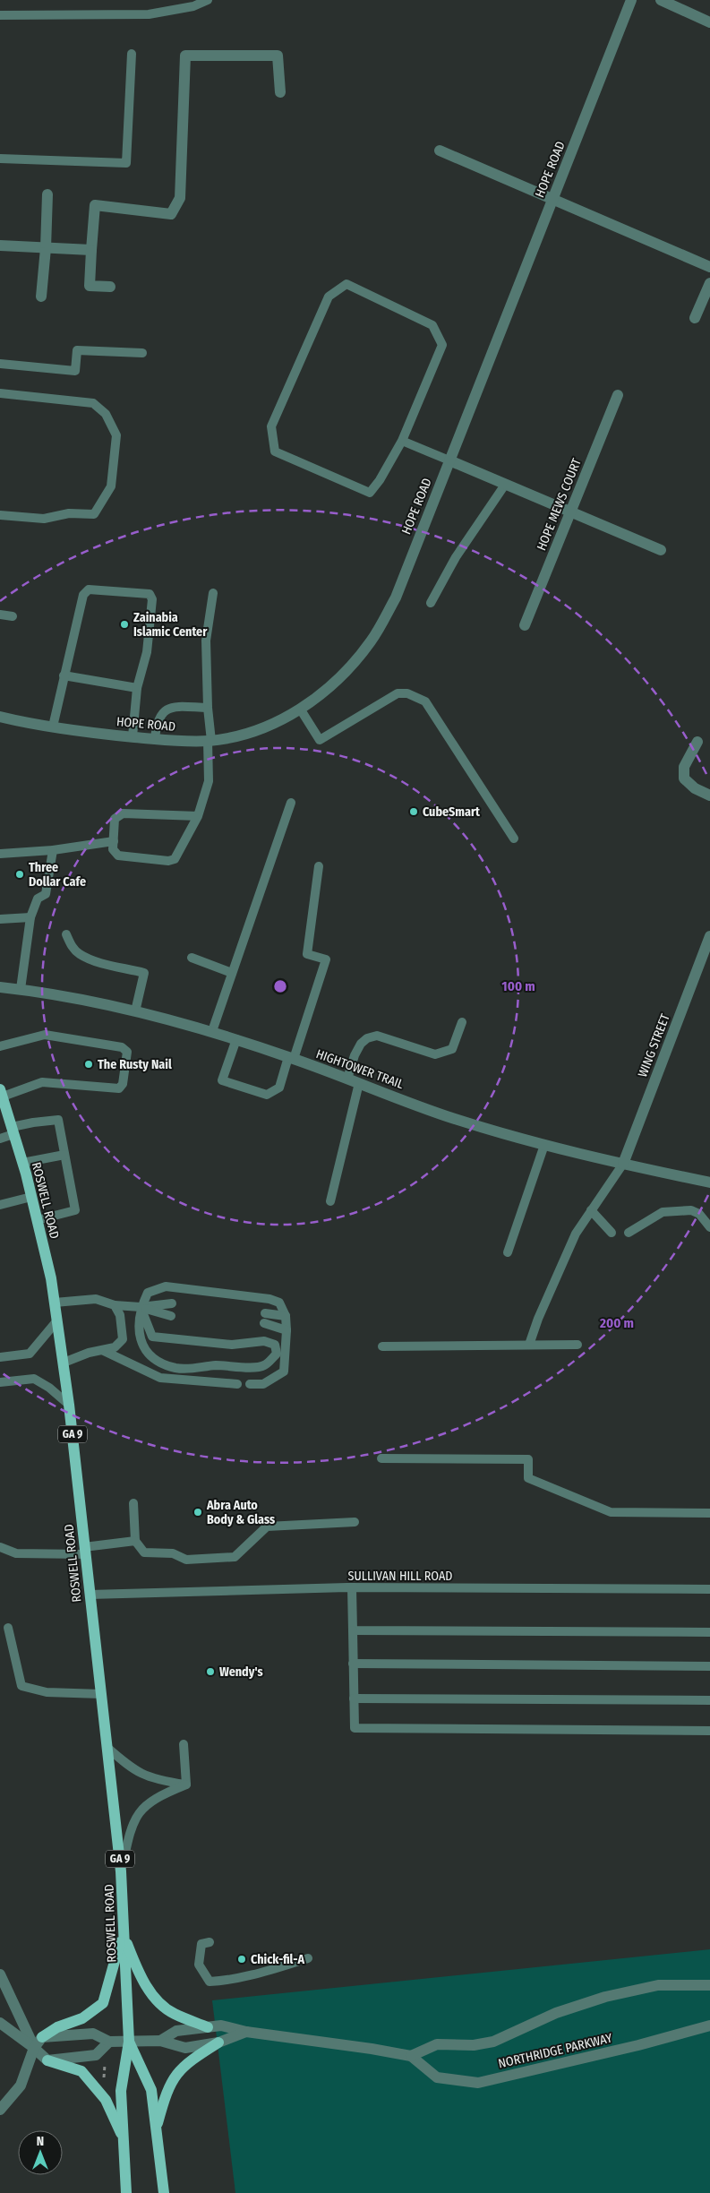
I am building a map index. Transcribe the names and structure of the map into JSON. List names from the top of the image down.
{
  "streets": {
    "main road": ["ROSWELL ROAD", "GA 9"],
    "street": [
      "HOPE ROAD",
      "HOPE MEWS COURT",
      "WING STREET",
      "HIGHTOWER TRAIL",
      "NORTHRIDGE PARKWAY"
    ],
    "lane": ["SULLIVAN HILL ROAD"]
  },
  "crossings": [
    ["WING STREET", "HIGHTOWER TRAIL"],
    ["ROSWELL ROAD", "SULLIVAN HILL ROAD"],
    ["ROSWELL ROAD", "NORTHRIDGE PARKWAY"]
  ],
  "places": [
    "Zainabia Islamic Center",
    "CubeSmart",
    "Three Dollar Cafe",
    "The Rusty Nail",
    "Abra Auto Body & Glass",
    "Wendy's",
    "Chick-fil-A"
  ],
  "north": "top",
  "rings": ["100 m", "200 m"]
}
